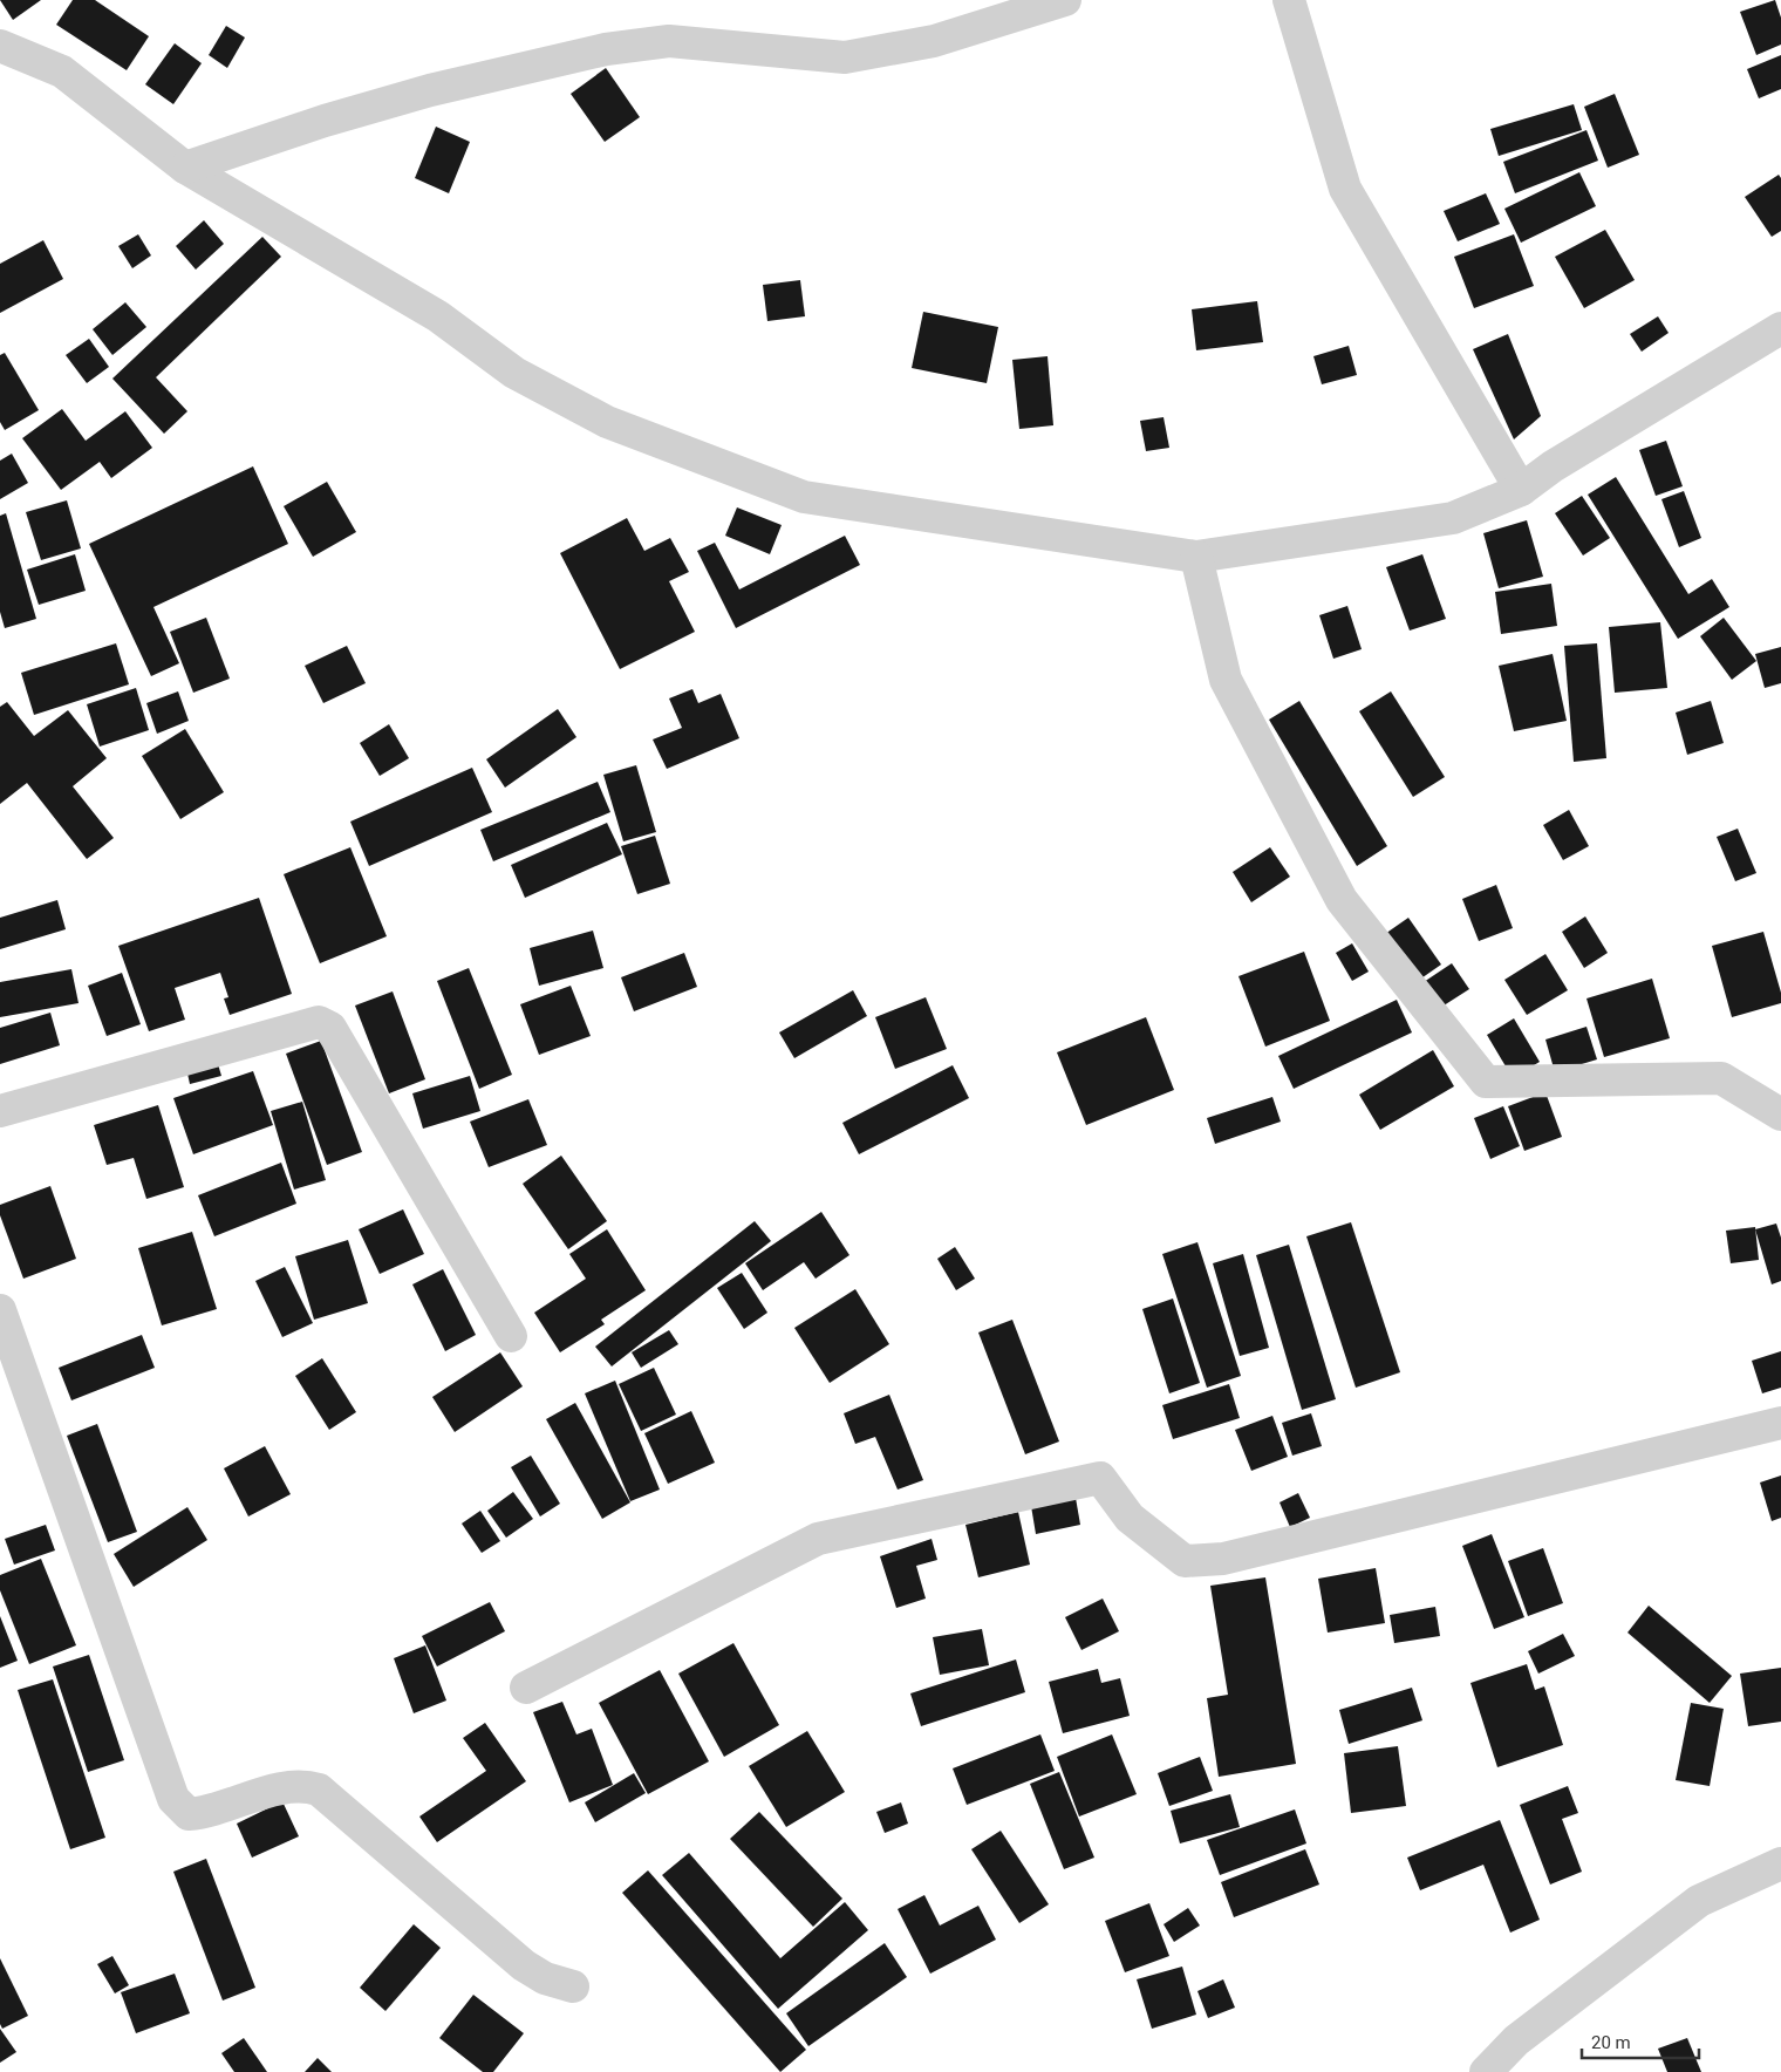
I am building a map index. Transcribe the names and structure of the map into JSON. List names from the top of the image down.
{
  "scale_bar": "20 m"
}
